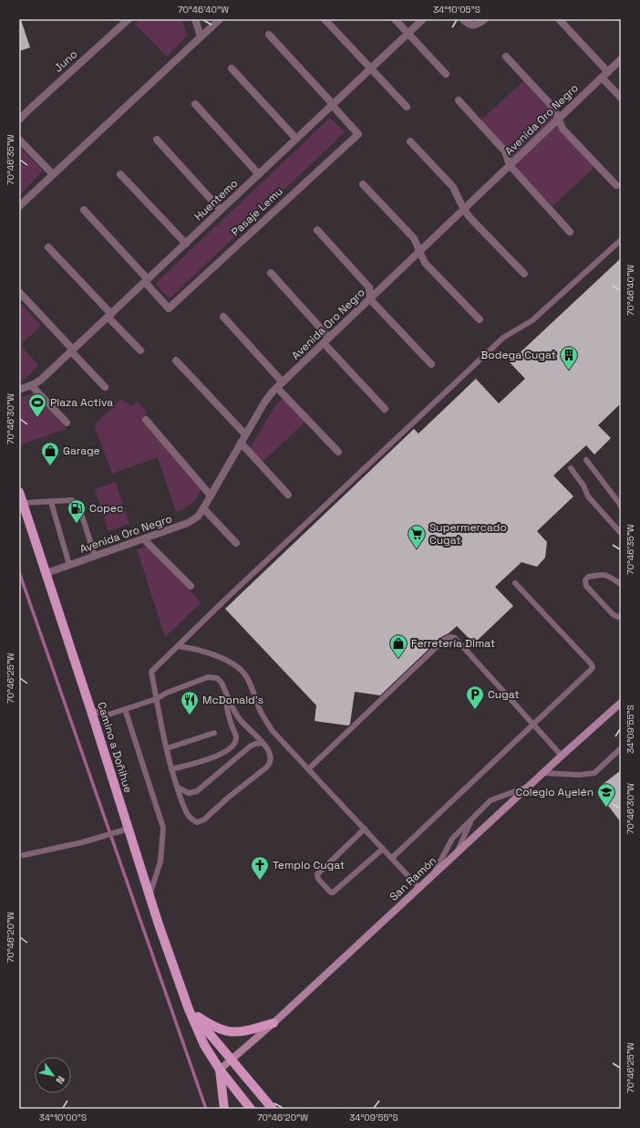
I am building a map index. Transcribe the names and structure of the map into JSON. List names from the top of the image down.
{
  "streets": {
    "main road": ["Camino a Doñihue"],
    "street": [
      "Juno",
      "Avenida Oro Negro",
      "Huentemo",
      "Pasaje Lemu",
      "San Ramón"
    ]
  },
  "crossings": [
    ["Avenida Oro Negro", "Camino a Doñihue"],
    ["Huentemo", "Pasaje Lemu"],
    ["Camino a Doñihue", "San Ramón"]
  ],
  "places": {
    "building": ["Bodega Cugat"],
    "sports": ["Plaza Activa"],
    "shop": ["Garage", "Ferretería Dimat"],
    "fuel station": ["Copec"],
    "supermarket": ["Supermercado Cugat"],
    "parking": ["Cugat"],
    "restaurant": ["McDonald's"],
    "school or university": ["Colegio Ayelén"],
    "church": ["Templo Cugat"]
  },
  "north": "bottom right",
  "coordinates": [
    "70°46'40\"W",
    "34°10'05\"S",
    "70°46'35\"W",
    "70°46'30\"W",
    "70°46'25\"W",
    "34°09'55\"S",
    "70°46'20\"W",
    "34°10'00\"S"
  ]
}
